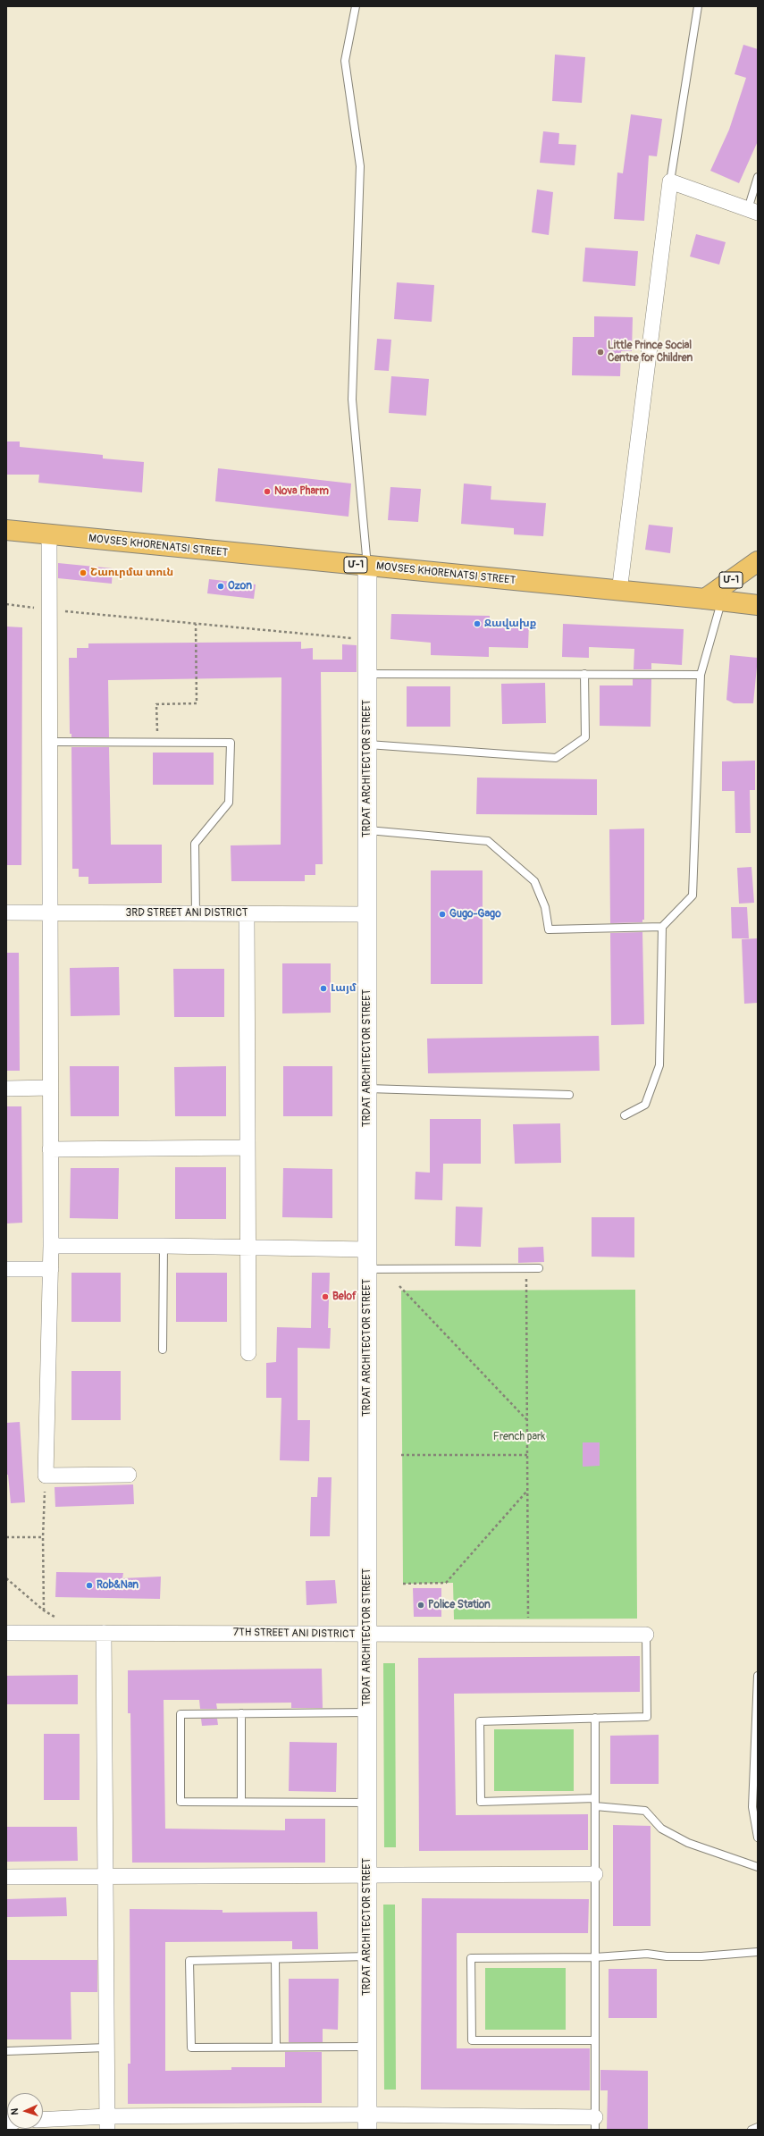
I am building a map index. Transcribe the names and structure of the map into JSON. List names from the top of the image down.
{
  "streets": {
    "main road": ["MOVSES KHORENATSI STREET", "Մ-1"],
    "street": ["TRDAT ARCHITECTOR STREET", "3RD STREET ANI DISTRICT", "7TH STREET ANI DISTRICT"]
  },
  "crossings": [
    ["MOVSES KHORENATSI STREET", "Մ-1"],
    ["MOVSES KHORENATSI STREET", "TRDAT ARCHITECTOR STREET"],
    ["TRDAT ARCHITECTOR STREET", "3RD STREET ANI DISTRICT"],
    ["TRDAT ARCHITECTOR STREET", "7TH STREET ANI DISTRICT"]
  ],
  "parks": ["French park"],
  "places": [
    "Little Prince Social Centre for Children",
    "Nova Pharm",
    "Շաուրմա տուն",
    "Ozon",
    "Ջավախք",
    "Gugo-Gago",
    "Լայմ",
    "Belof",
    "Rob&Nan",
    "Police Station"
  ],
  "north": "left"
}
